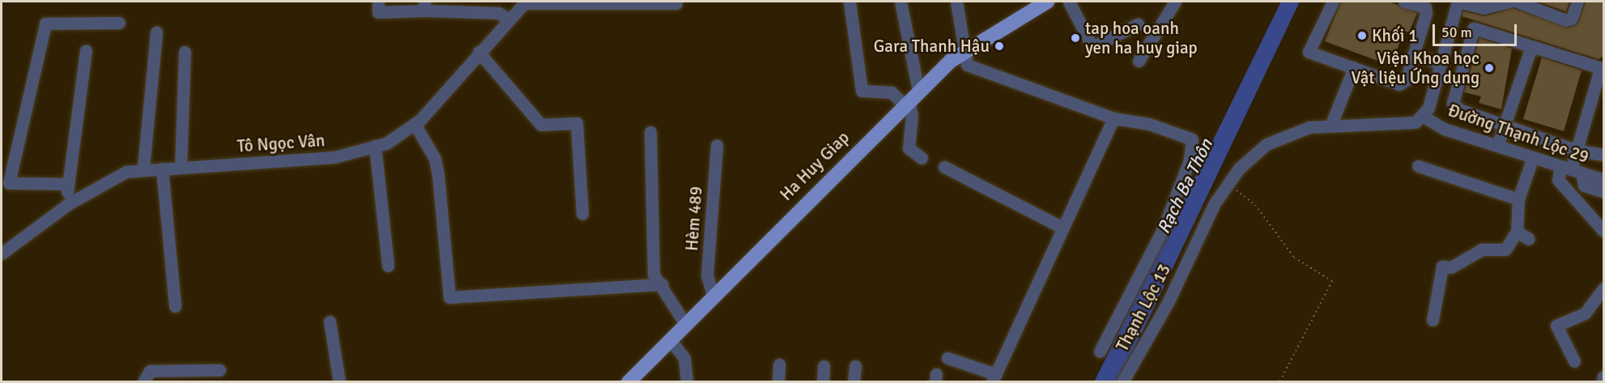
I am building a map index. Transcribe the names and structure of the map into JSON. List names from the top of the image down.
{
  "streets": {
    "main road": ["Ha Huy Giap"],
    "street": [
      "Đường Thạnh Lộc 29",
      "Tô Ngọc Vân",
      "Hèm 489",
      "Thạnh Lộc 13"
    ]
  },
  "crossings": [
    ["Đường Thạnh Lộc 29", "Thạnh Lộc 13"],
    ["Ha Huy Giap", "Hèm 489"]
  ],
  "water": ["Rạch Ba Thôn"],
  "places": [
    "Khối 1",
    "tap hoa oanh yen ha huy giap",
    "Gara Thanh Hậu",
    "Viện Khoa học Vật liệu Ứng dụng"
  ],
  "scale_bar": "50 m"
}
